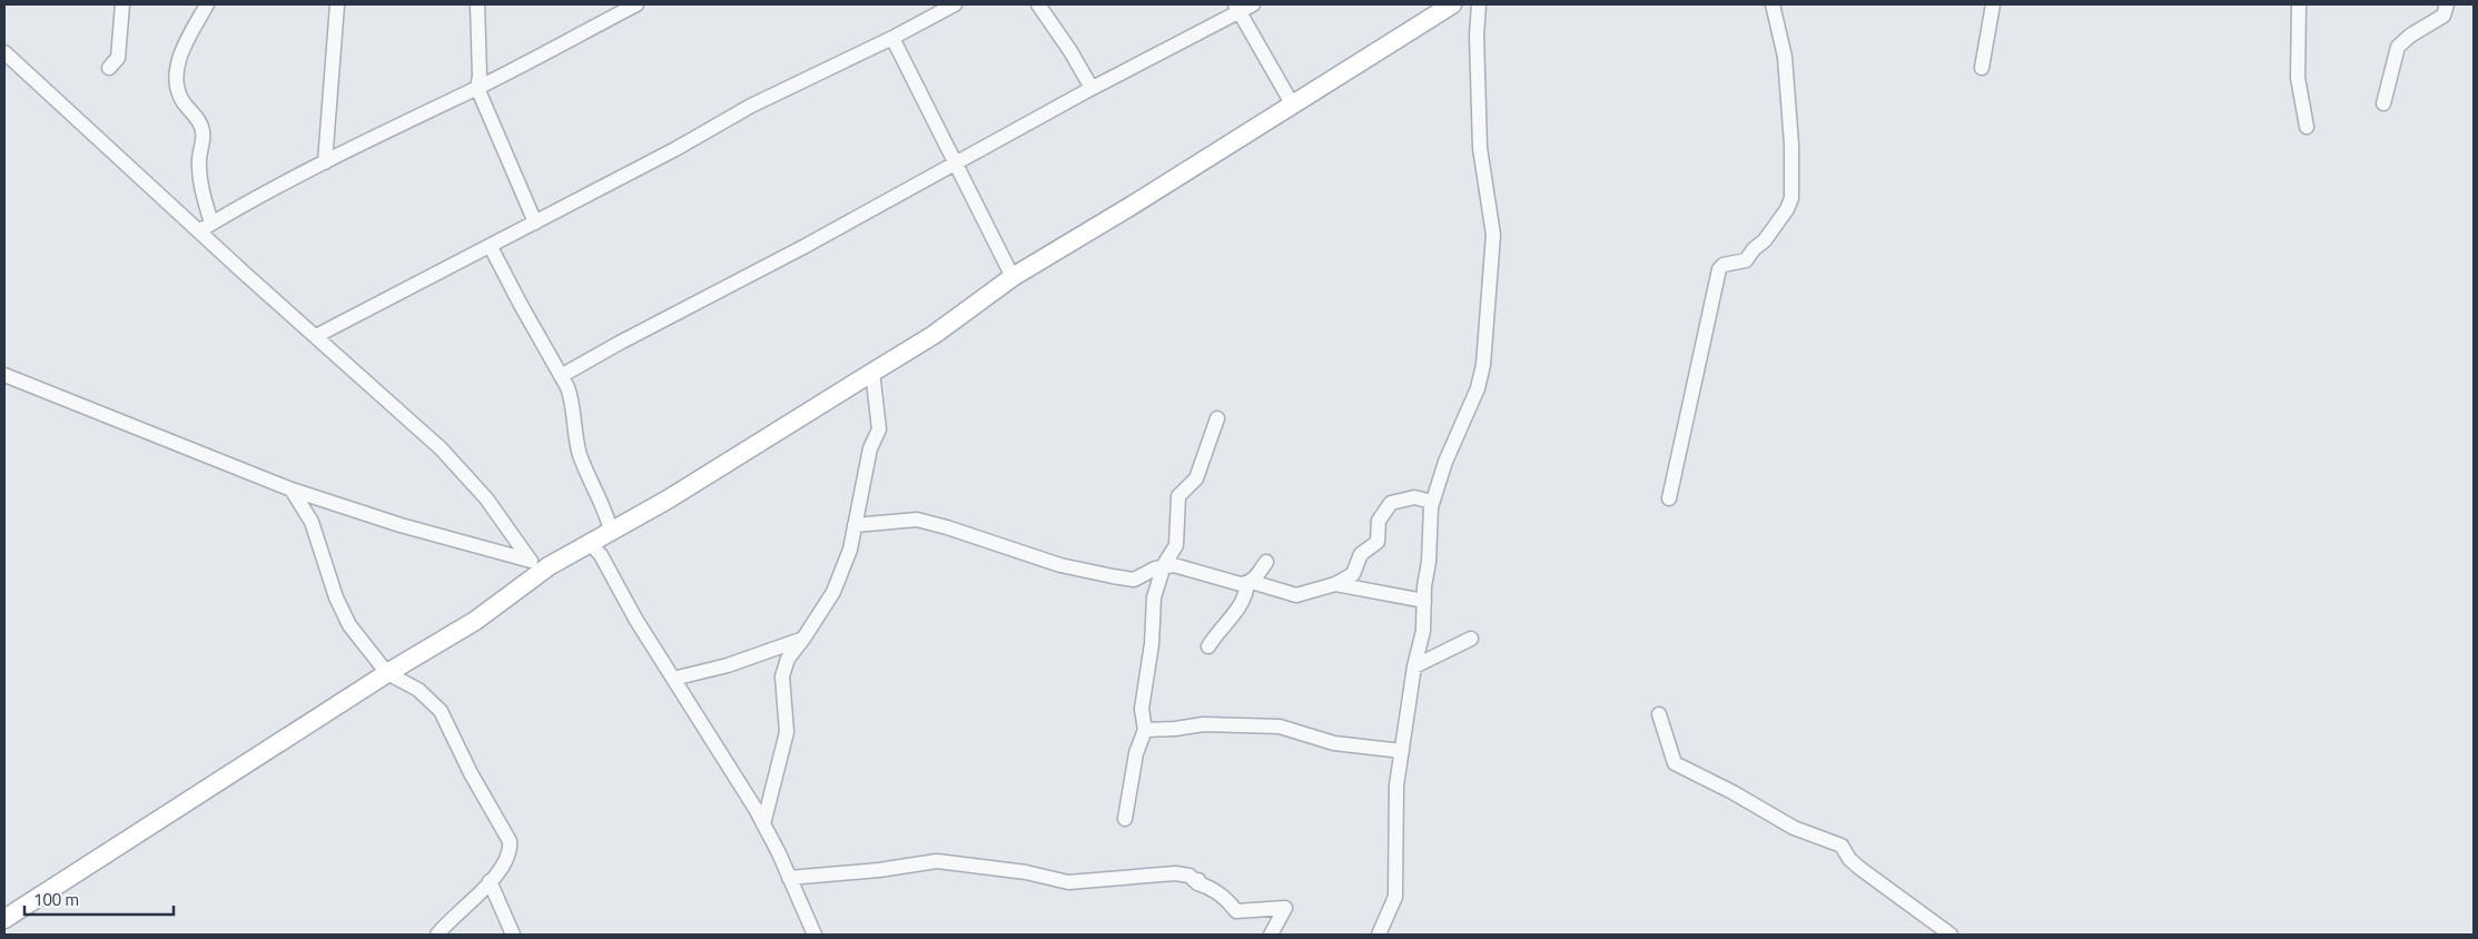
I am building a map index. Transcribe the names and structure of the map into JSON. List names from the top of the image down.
{
  "scale_bar": "100 m"
}
